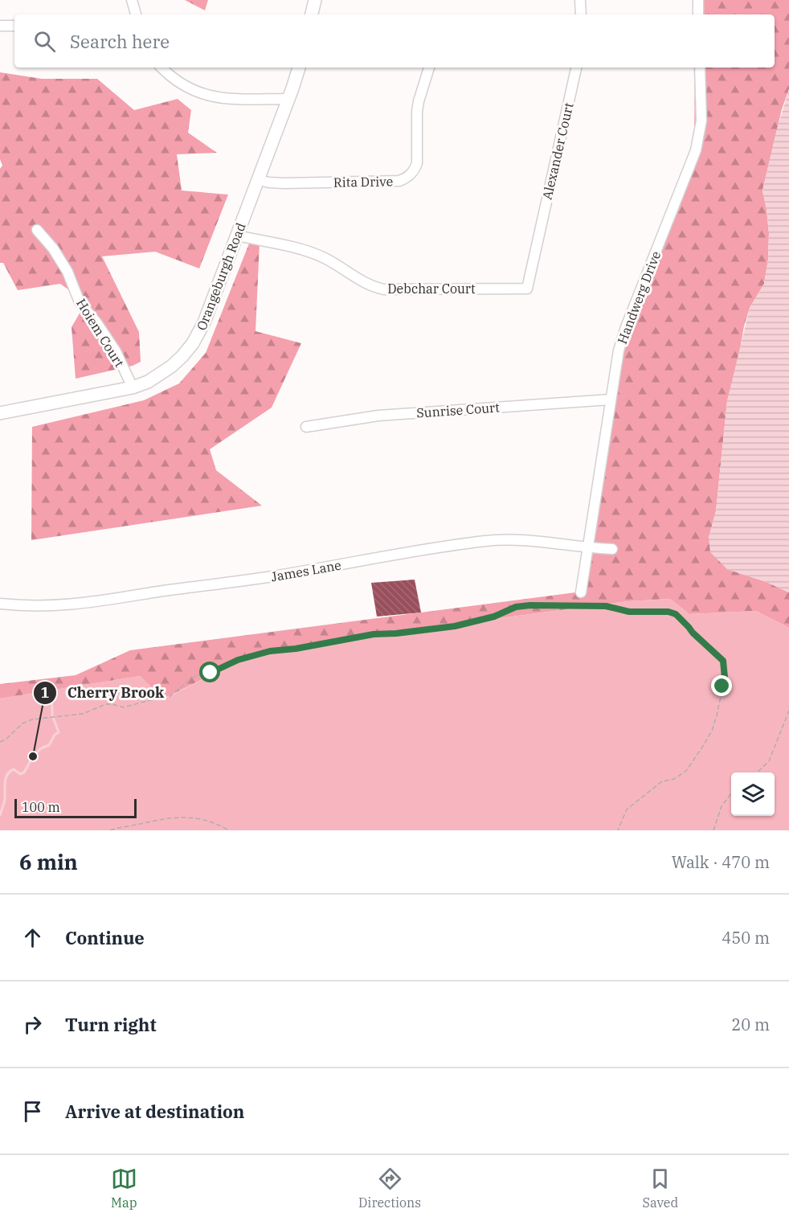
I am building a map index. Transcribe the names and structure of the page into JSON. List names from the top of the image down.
{
  "streets": {
    "main road": ["Orangeburgh Road"],
    "street": [
      "Alexander Court",
      "Rita Drive",
      "Debchar Court",
      "Handwerg Drive",
      "Hoiem Court",
      "Sunrise Court",
      "James Lane"
    ]
  },
  "crossings": [
    ["Alexander Court", "Debchar Court"],
    ["Rita Drive", "Orangeburgh Road"],
    ["Orangeburgh Road", "Debchar Court"],
    ["Orangeburgh Road", "Hoiem Court"],
    ["Handwerg Drive", "Sunrise Court"],
    ["Handwerg Drive", "James Lane"]
  ],
  "places": ["Cherry Brook"],
  "scale_bar": "100 m",
  "page": {
    "search": "Search here",
    "scale": "100 m",
    "heading": ["6 min", "Walk · 470 m"],
    "list": [
      ["Continue", "450 m"],
      ["Turn right", "20 m"],
      "Arrive at destination"
    ],
    "nav": ["Map", "Directions", "Saved"]
  }
}
